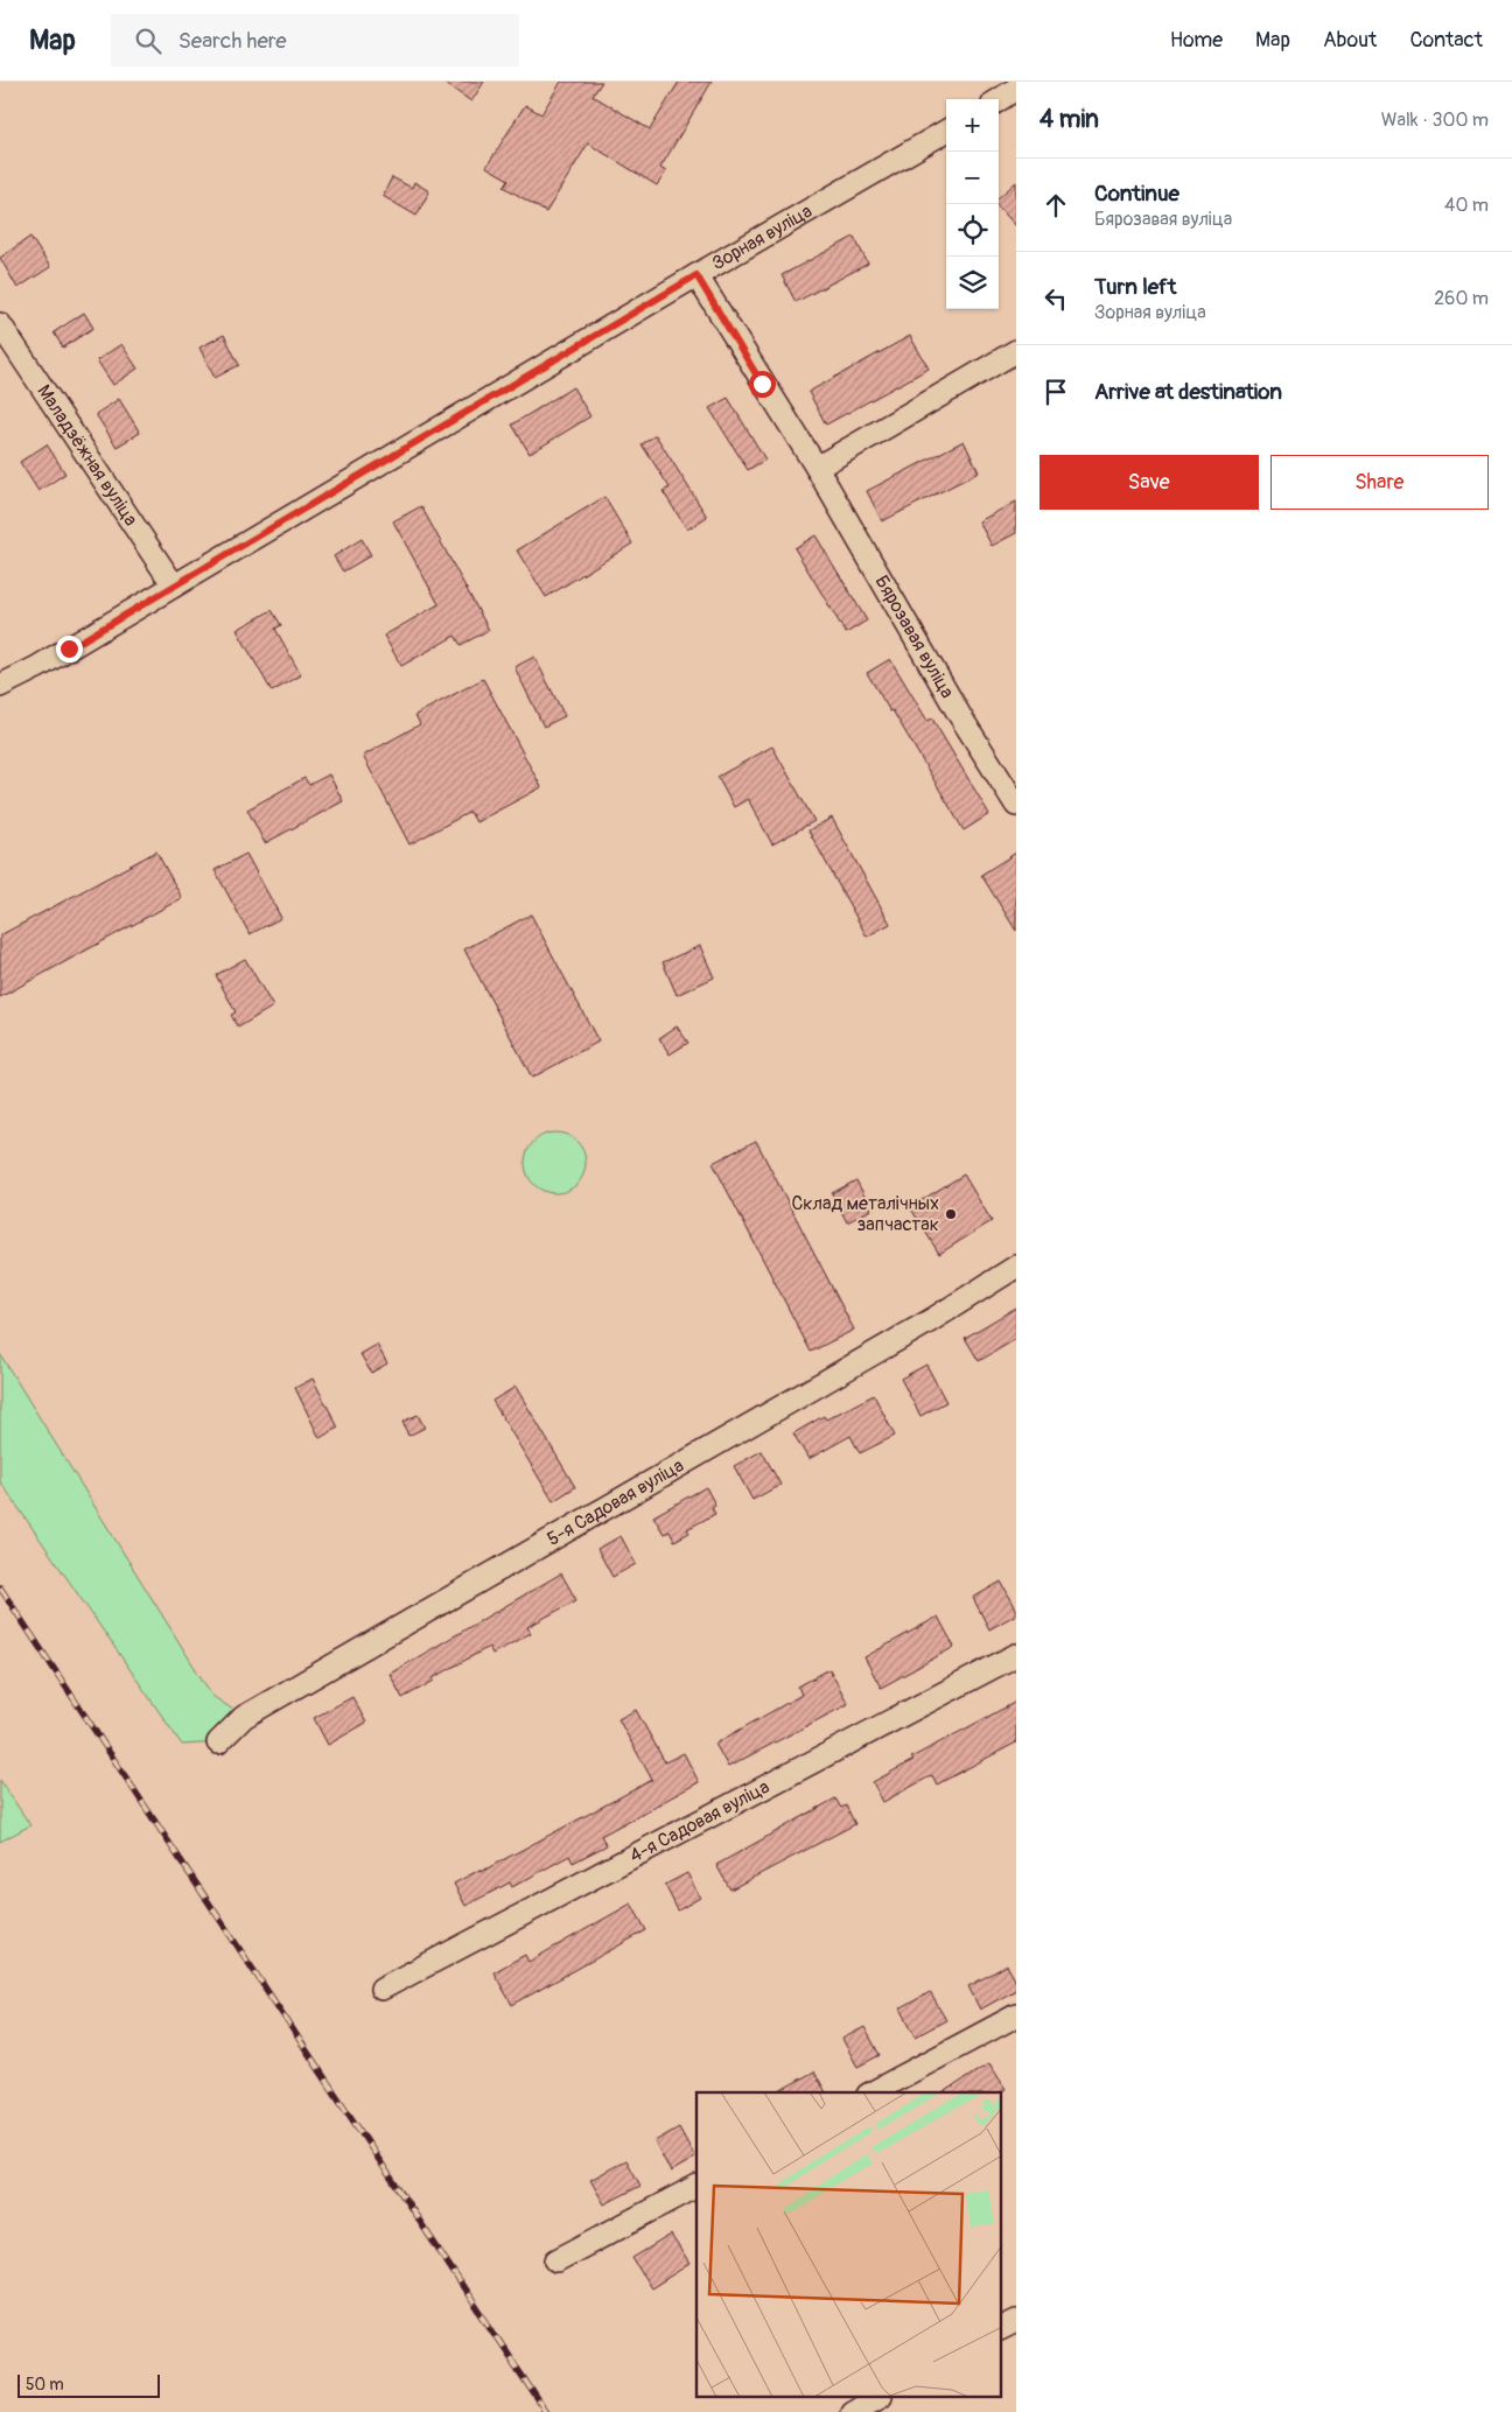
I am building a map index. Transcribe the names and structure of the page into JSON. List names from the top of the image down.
{
  "streets": {
    "street": [
      "Зорная вуліца",
      "Маладзёжная вуліца",
      "Бярозавая вуліца",
      "5-я Садовая вуліца",
      "4-я Садовая вуліца"
    ]
  },
  "crossings": [
    ["Зорная вуліца", "Маладзёжная вуліца"],
    ["Зорная вуліца", "Бярозавая вуліца"]
  ],
  "places": ["Склад металічных запчастак"],
  "scale_bar": "50 m",
  "page": {
    "header": "Map",
    "search": "Search here",
    "nav": [
      "Home",
      "Map",
      "About",
      "Contact"
    ],
    "heading": ["4 min", "Walk · 300 m"],
    "map_buttons": ["+", "−"],
    "list": [
      ["Continue", "Бярозавая вуліца", "40 m"],
      ["Turn left", "Зорная вуліца", "260 m"],
      "Arrive at destination"
    ],
    "buttons": ["Save", "Share"],
    "scale": "50 m"
  }
}
